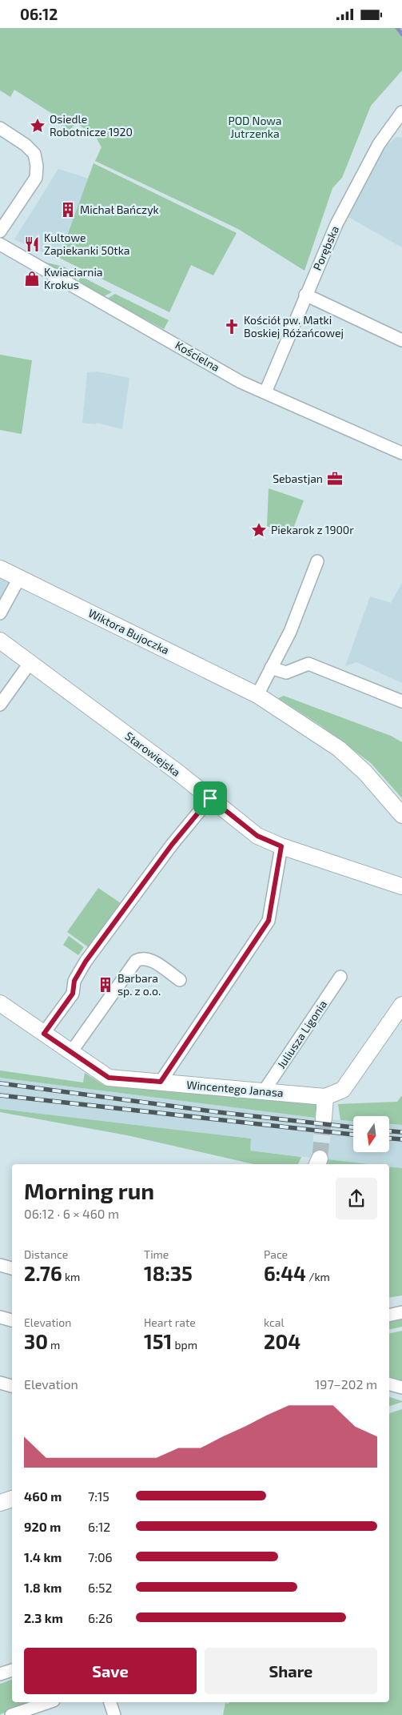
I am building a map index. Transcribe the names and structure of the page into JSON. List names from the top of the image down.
{
  "streets": {
    "street": [
      "Porębska",
      "Kościelna",
      "Wiktora Bujoczka",
      "Starowiejska",
      "Juliusza Ligonia",
      "Wincentego Janasa"
    ]
  },
  "crossings": [
    ["Porębska", "Kościelna"],
    ["Juliusza Ligonia", "Wincentego Janasa"]
  ],
  "parks": ["POD Nowa Jutrzenka"],
  "places": {
    "place": ["Osiedle Robotnicze 1920", "Piekarok z 1900r"],
    "building": ["Michał Bańczyk", "Barbara sp. z o.o."],
    "restaurant": ["Kultowe Zapiekanki 50tka"],
    "shop": ["Kwiaciarnia Krokus"],
    "church": ["Kościół pw. Matki Boskiej Różańcowej"],
    "office": ["Sebastjan"]
  },
  "north": "bottom",
  "page": {
    "status": "06:12",
    "heading": ["Morning run", "06:12 · 6 × 460 m"],
    "stats": [
      ["Distance", "2.76 km"],
      ["Time", "18:35"],
      ["Pace", "6:44 /km"],
      ["Elevation", "30 m"],
      ["Heart rate", "151 bpm"],
      ["kcal", "204"]
    ],
    "chart": ["Elevation", "197–202 m"],
    "list": [
      {
        "name": "460 m",
        "note": "7:15"
      },
      {
        "name": "920 m",
        "note": "6:12"
      },
      {
        "name": "1.4 km",
        "note": "7:06"
      },
      {
        "name": "1.8 km",
        "note": "6:52"
      },
      {
        "name": "2.3 km",
        "note": "6:26"
      }
    ],
    "buttons": ["Save", "Share"]
  }
}
